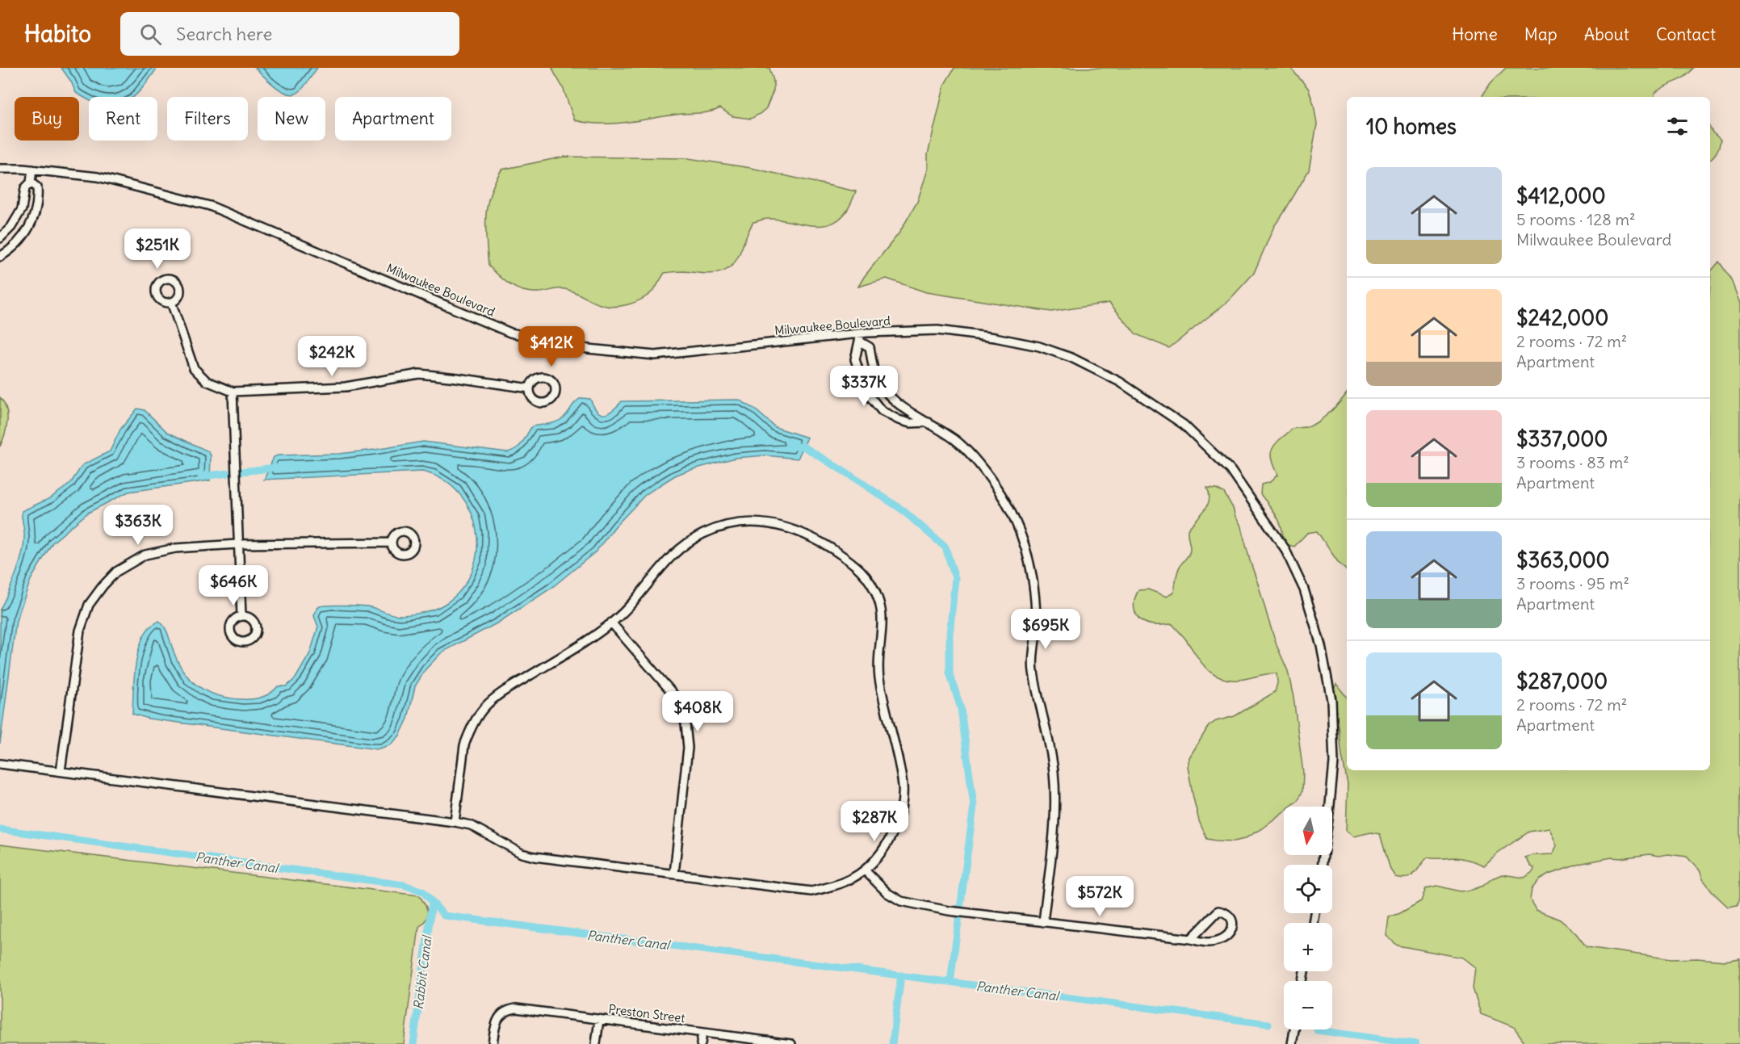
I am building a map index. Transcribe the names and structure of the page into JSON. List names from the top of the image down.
{
  "streets": {
    "street": ["Milwaukee Boulevard", "Preston Street"]
  },
  "water": ["Panther Canal", "Rabbit Canal"],
  "north": "bottom",
  "page": {
    "header": "Habito",
    "search": "Search here",
    "nav": [
      "Home",
      "Map",
      "About",
      "Contact"
    ],
    "chip": [
      "Buy",
      "Rent",
      "Filters",
      "New",
      "Apartment"
    ],
    "heading": "10 homes",
    "list": [
      {
        "name": "$412,000",
        "note": "5 rooms · 128 m² · Milwaukee Boulevard"
      },
      {
        "name": "$242,000",
        "note": "2 rooms · 72 m² · Apartment"
      },
      {
        "name": "$337,000",
        "note": "3 rooms · 83 m² · Apartment"
      },
      {
        "name": "$363,000",
        "note": "3 rooms · 95 m² · Apartment"
      },
      {
        "name": "$287,000",
        "note": "2 rooms · 72 m² · Apartment"
      }
    ],
    "price": [
      "$251K",
      "$412K",
      "$242K",
      "$337K",
      "$363K",
      "$646K",
      "$695K",
      "$408K",
      "$287K",
      "$572K"
    ],
    "map_buttons": ["+", "−"]
  }
}
